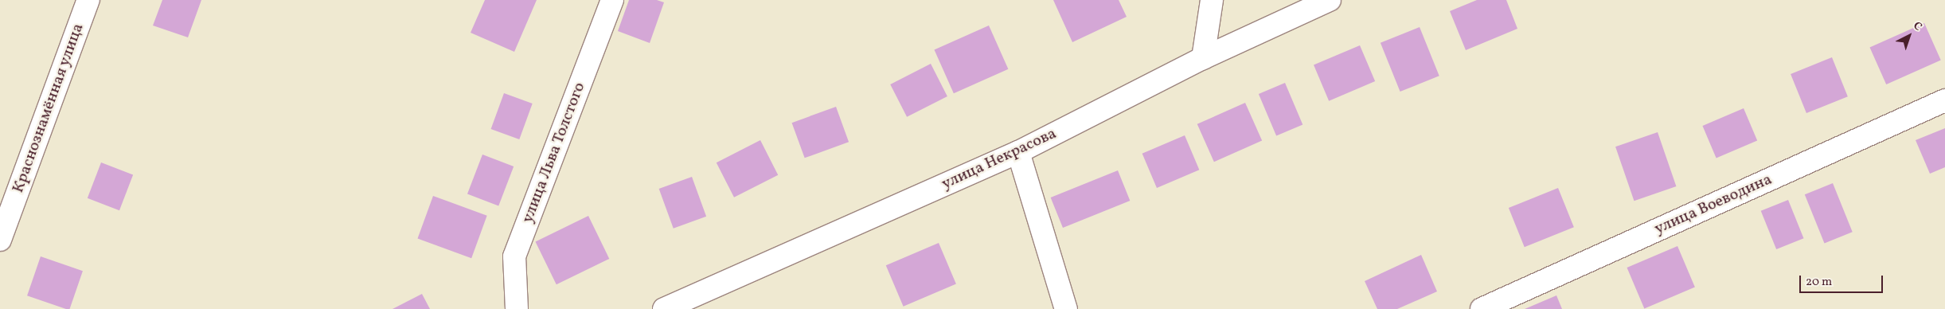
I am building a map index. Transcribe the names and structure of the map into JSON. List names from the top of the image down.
{
  "streets": {
    "street": [
      "Краснознамённая улица",
      "улица Льва Толстого",
      "улица Некрасова",
      "улица Воеводина"
    ]
  },
  "scale_bar": "20 m",
  "north": "top right"
}
